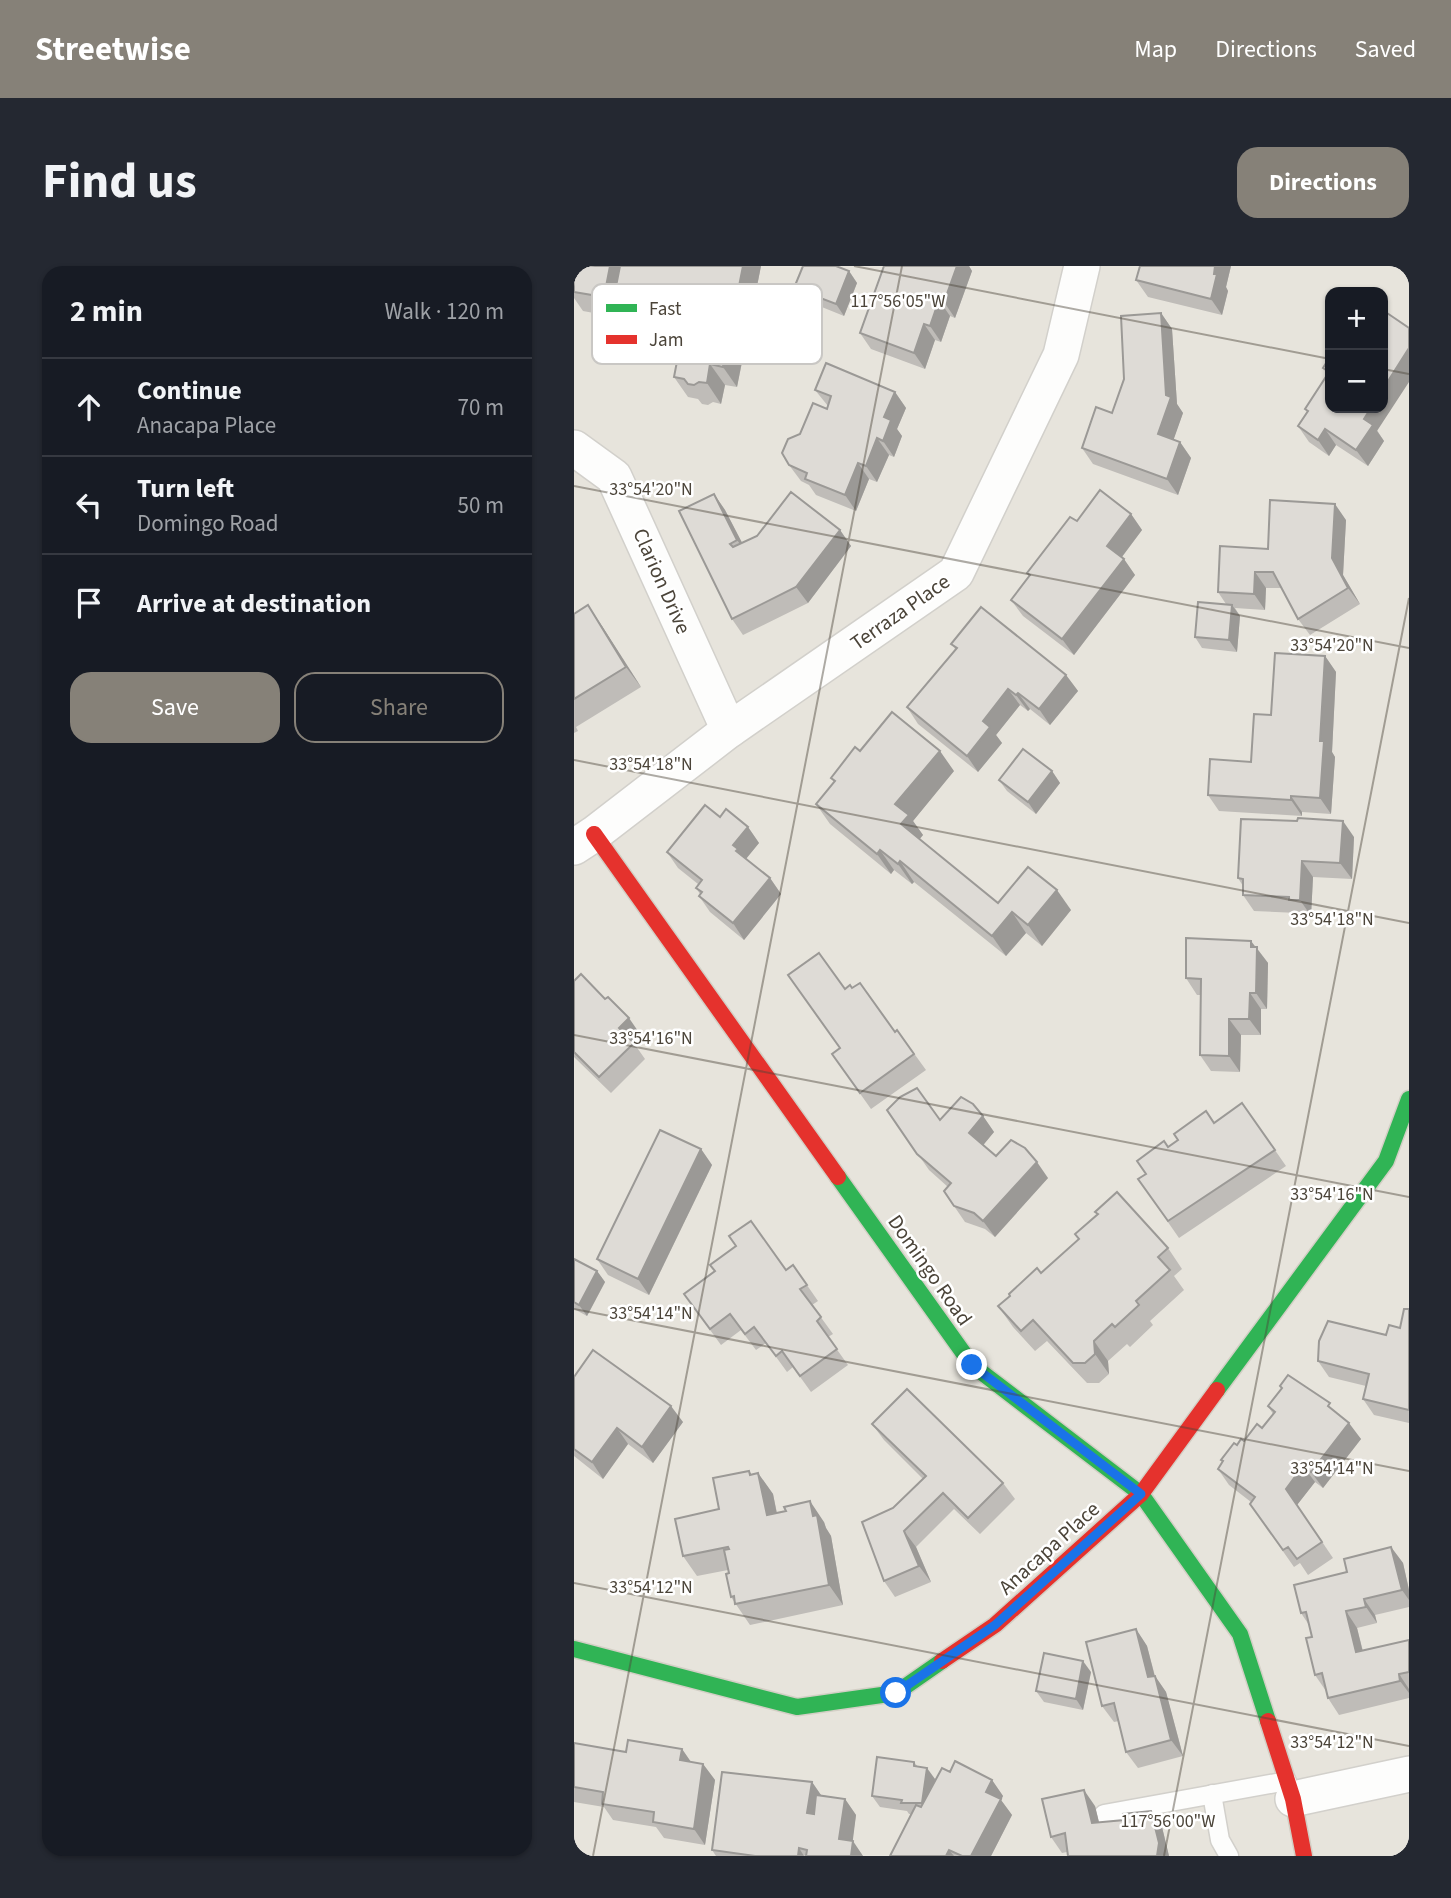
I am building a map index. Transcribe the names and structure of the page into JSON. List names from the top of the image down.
{
  "streets": {
    "street": [
      "Clarion Drive",
      "Terraza Place",
      "Domingo Road",
      "Anacapa Place"
    ]
  },
  "crossings": [
    ["Clarion Drive", "Terraza Place"],
    ["Terraza Place", "Domingo Road"],
    ["Domingo Road", "Anacapa Place"]
  ],
  "legend": ["Fast", "Jam"],
  "page": {
    "header": "Streetwise",
    "nav": ["Map", "Directions", "Saved"],
    "title": "Find us",
    "buttons": [
      "Directions",
      ["Save", "Share"]
    ],
    "heading": ["2 min", "Walk · 120 m"],
    "map_buttons": ["+", "−"],
    "list": [
      ["Continue", "Anacapa Place", "70 m"],
      ["Turn left", "Domingo Road", "50 m"],
      "Arrive at destination"
    ]
  },
  "coordinates": [
    "117°56'05\"W",
    "33°54'20\"N",
    "33°54'18\"N",
    "33°54'16\"N",
    "33°54'14\"N",
    "33°54'12\"N",
    "117°56'00\"W"
  ]
}
